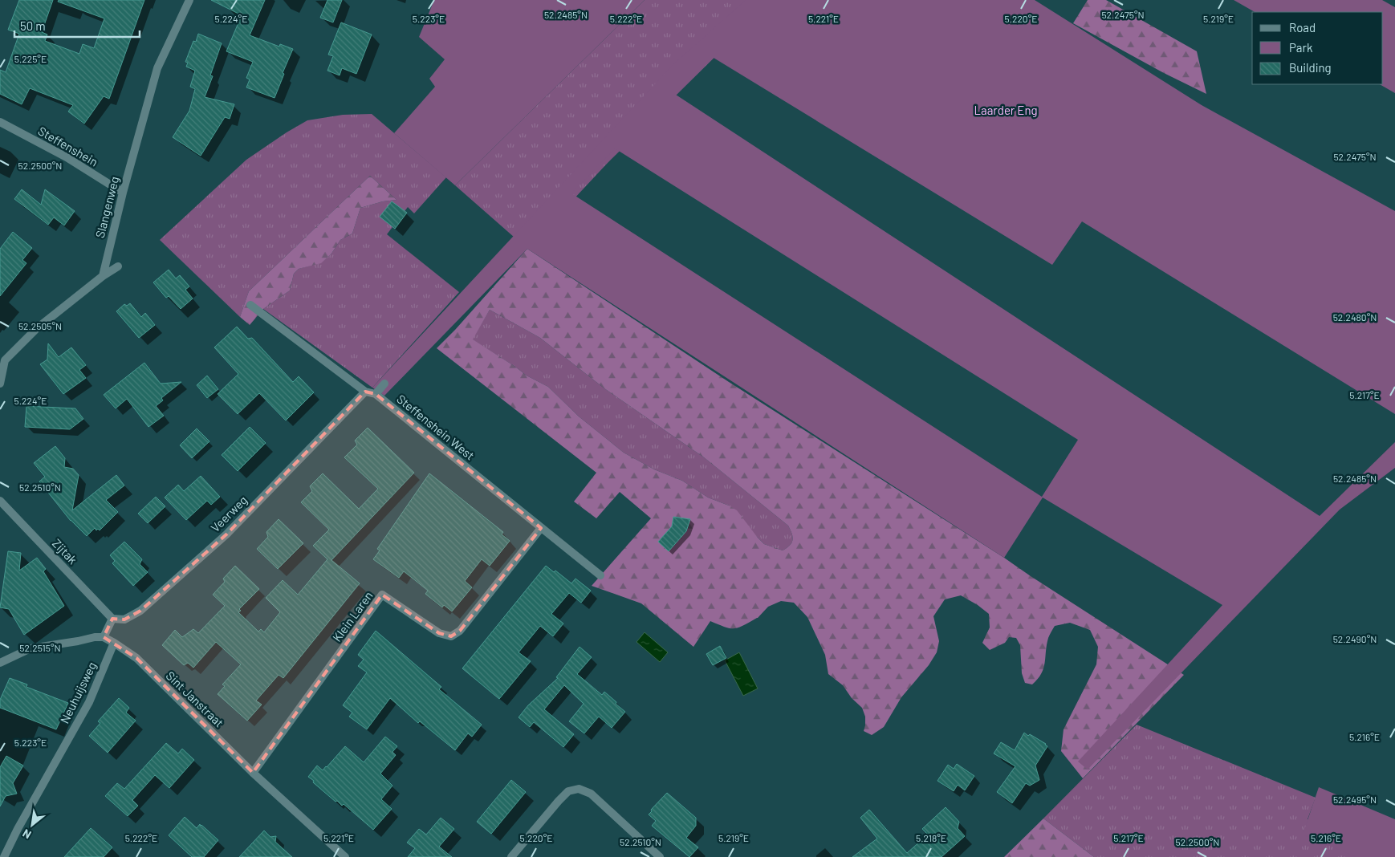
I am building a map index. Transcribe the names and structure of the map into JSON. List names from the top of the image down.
{
  "streets": {
    "street": [
      "Steffenshein",
      "Slangenweg",
      "Steffenshein West",
      "Veerweg",
      "Zijtak",
      "Klein Laren",
      "Neuhuijsweg",
      "Sint Janstraat"
    ]
  },
  "crossings": [
    ["Steffenshein", "Slangenweg"],
    ["Steffenshein West", "Veerweg"],
    ["Steffenshein West", "Klein Laren"],
    ["Veerweg", "Zijtak"],
    ["Klein Laren", "Sint Janstraat"],
    ["Neuhuijsweg", "Sint Janstraat"]
  ],
  "parks": ["Laarder Eng"],
  "legend": ["Road", "Park", "Building"],
  "scale_bar": "50 m",
  "north": "bottom left",
  "coordinates": [
    "52.2475°N",
    "52.2485°N",
    "5.224°E",
    "5.223°E",
    "5.222°E",
    "5.221°E",
    "5.220°E",
    "5.219°E",
    "5.225°E",
    "52.2500°N",
    "52.2480°N",
    "52.2505°N",
    "5.217°E",
    "52.2510°N",
    "52.2490°N",
    "52.2515°N",
    "5.216°E",
    "52.2495°N",
    "5.218°E"
  ]
}
